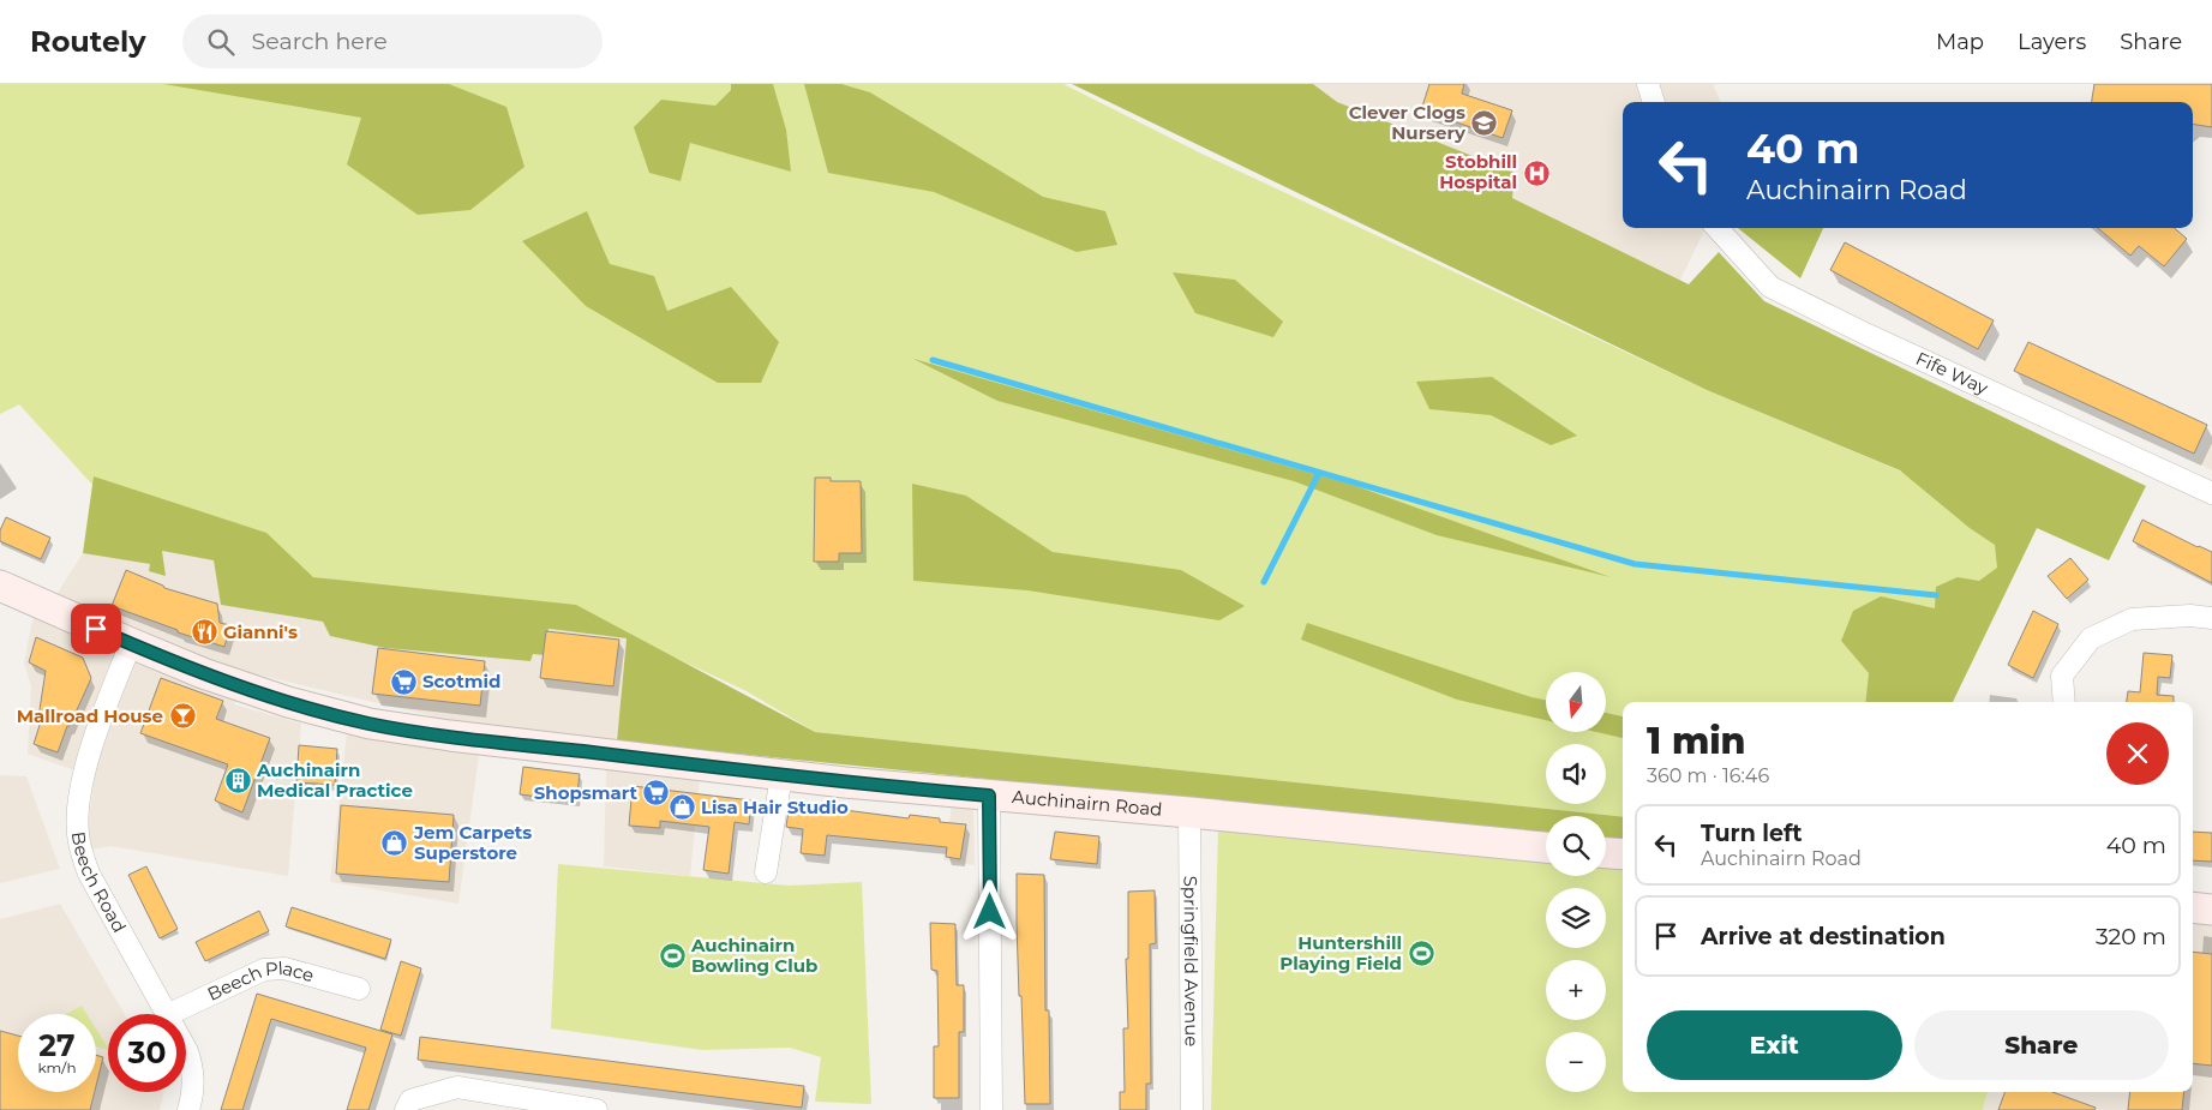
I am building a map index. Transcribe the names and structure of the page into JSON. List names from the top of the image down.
{
  "streets": {
    "main road": ["Auchinairn Road"],
    "street": [
      "Fife Way",
      "Beech Road",
      "Springfield Avenue",
      "Beech Place"
    ]
  },
  "crossings": [
    ["Auchinairn Road", "Beech Road"],
    ["Auchinairn Road", "Springfield Avenue"]
  ],
  "places": {
    "school or university": ["Clever Clogs Nursery"],
    "hospital": ["Stobhill Hospital"],
    "restaurant": ["Gianni's"],
    "supermarket": ["Scotmid", "Shopsmart"],
    "bar": ["Mallroad House"],
    "building": ["Auchinairn Medical Practice"],
    "shop": ["Lisa Hair Studio", "Jem Carpets Superstore"],
    "sports": ["Huntershill Playing Field", "Auchinairn Bowling Club"]
  },
  "north": "bottom",
  "page": {
    "header": "Routely",
    "search": "Search here",
    "nav": ["Map", "Layers", "Share"],
    "turn": ["40 m", "Auchinairn Road"],
    "map_buttons": ["+", "−"],
    "heading": ["1 min", "360 m · 16:46"],
    "list": [
      {
        "name": "Turn left",
        "note": "Auchinairn Road",
        "value": "40 m"
      },
      {
        "name": "Arrive at destination",
        "value": "320 m"
      }
    ],
    "buttons": ["Exit", "Share"],
    "speed": "27 km/h",
    "limit": "30"
  }
}
